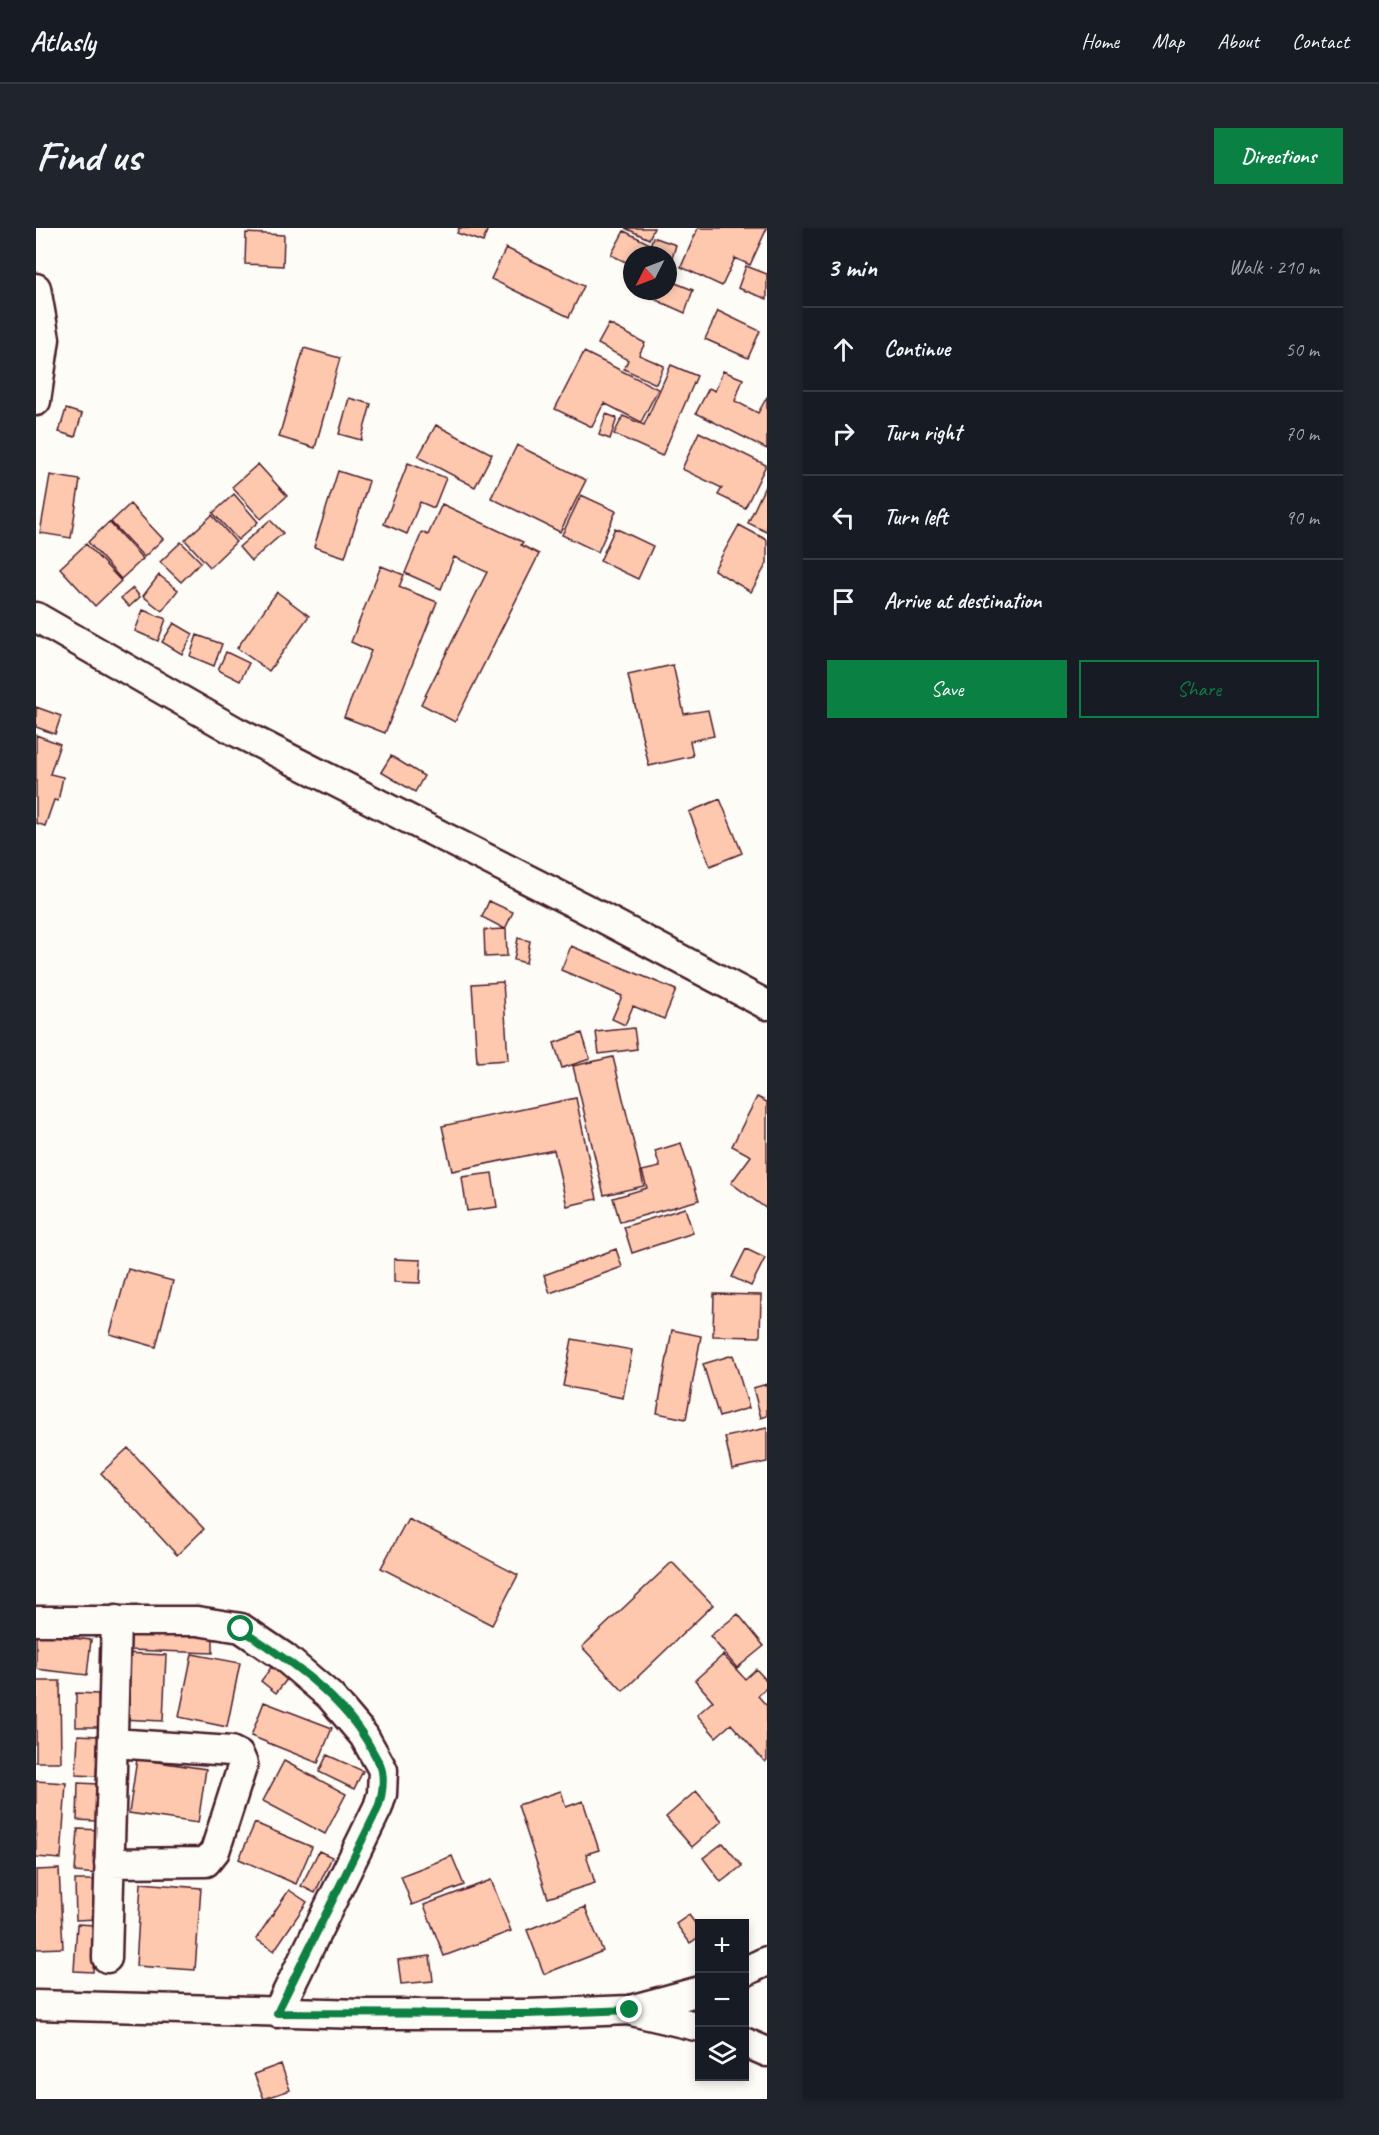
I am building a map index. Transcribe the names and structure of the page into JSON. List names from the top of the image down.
{
  "north": "bottom left",
  "page": {
    "header": "Atlasly",
    "nav": [
      "Home",
      "Map",
      "About",
      "Contact"
    ],
    "buttons": [
      "Directions",
      ["Save", "Share"]
    ],
    "title": "Find us",
    "heading": ["3 min", "Walk · 210 m"],
    "list": [
      ["Continue", "50 m"],
      ["Turn right", "70 m"],
      ["Turn left", "90 m"],
      "Arrive at destination"
    ],
    "map_buttons": ["+", "−"]
  }
}
